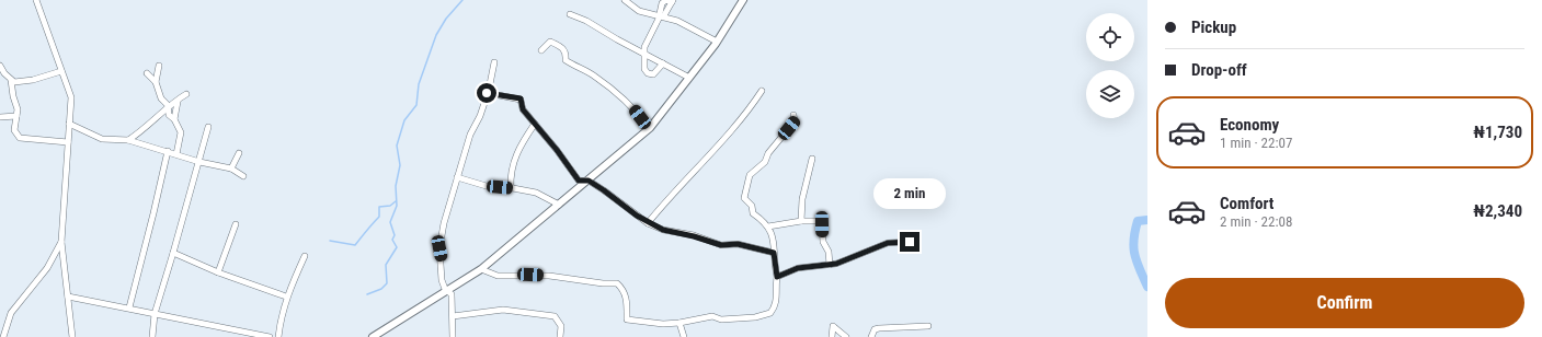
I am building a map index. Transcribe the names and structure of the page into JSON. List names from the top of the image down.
{
  "page": {
    "banner": ["Pickup", "Drop-off"],
    "list": [
      {
        "name": "Economy",
        "note": "1 min · 22:07",
        "value": "₦1,730"
      },
      {
        "name": "Comfort",
        "note": "2 min · 22:08",
        "value": "₦2,340"
      }
    ],
    "bubble": "2 min",
    "buttons": "Confirm"
  }
}
